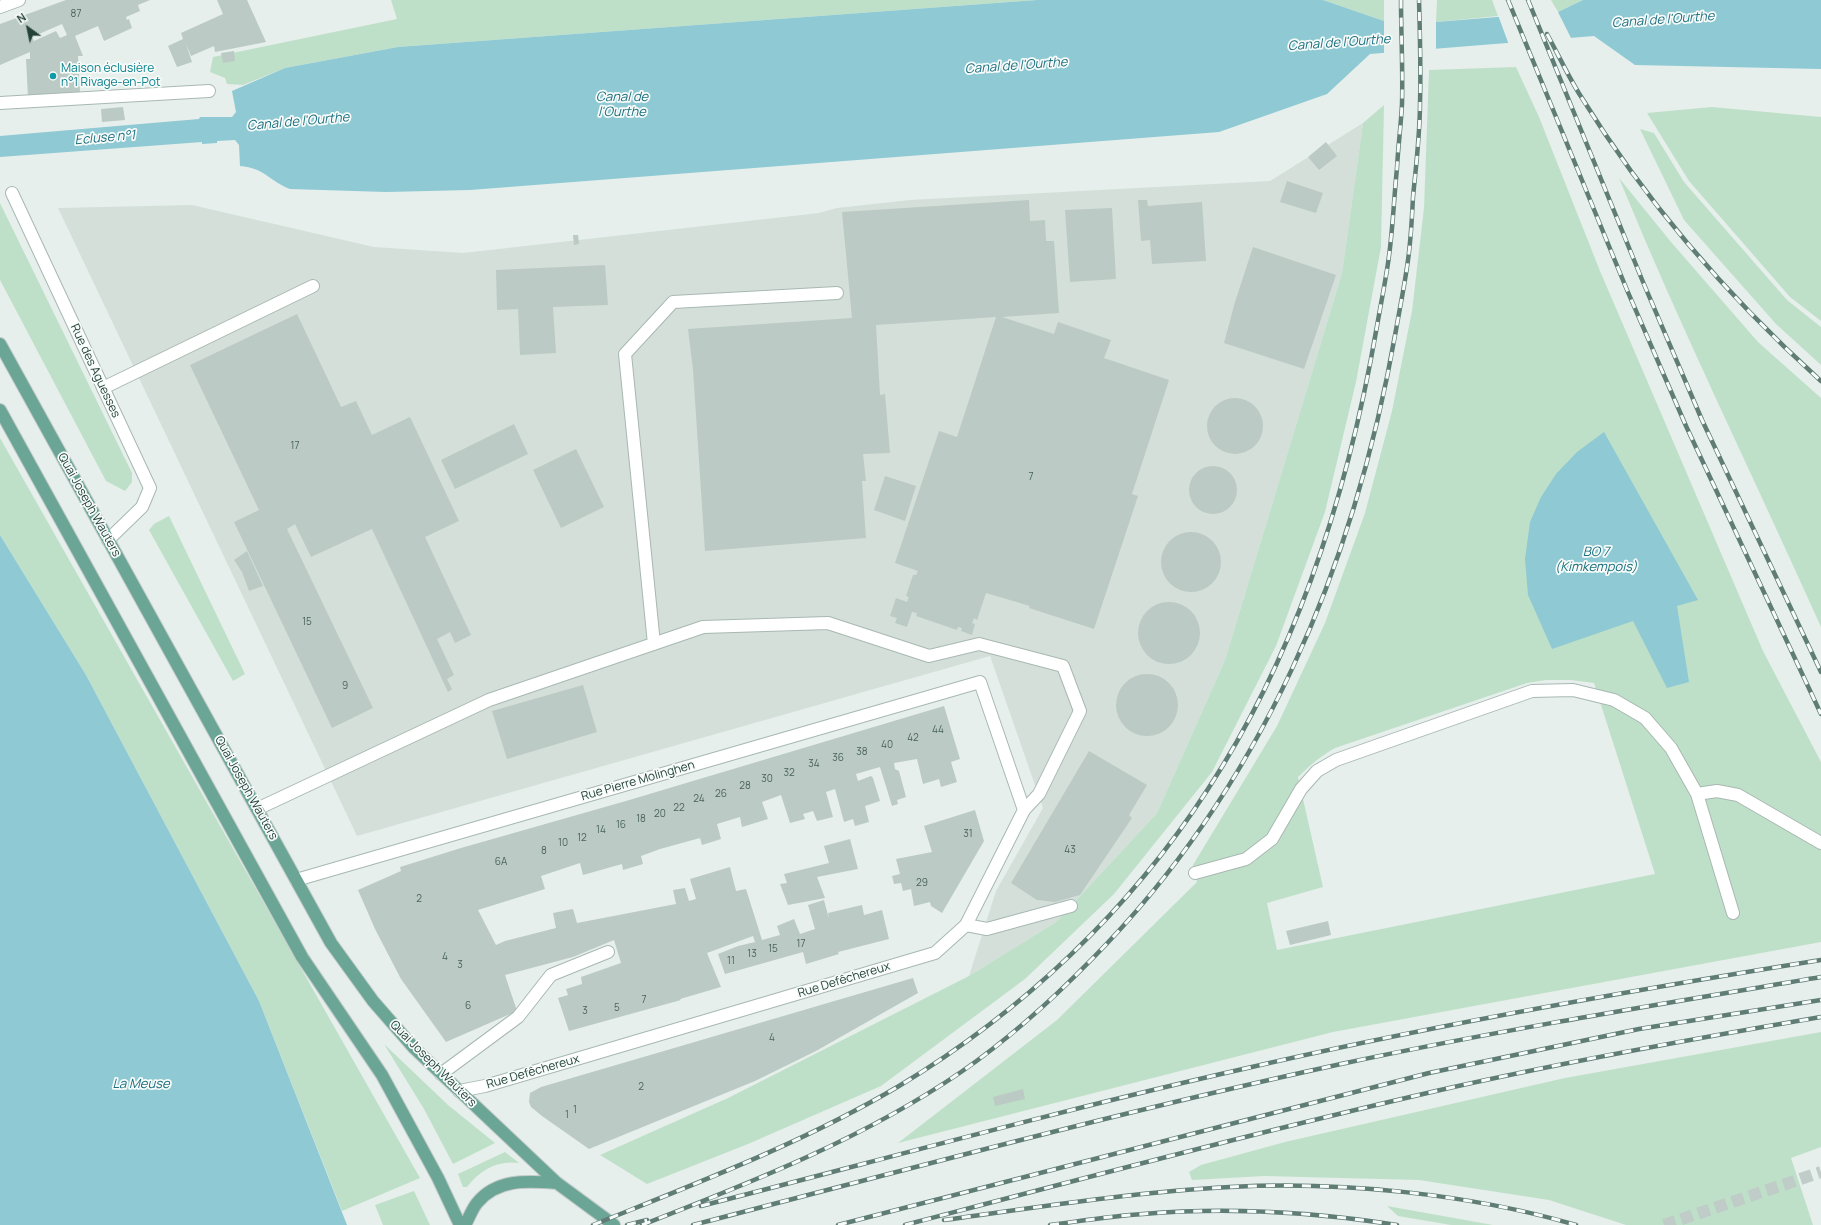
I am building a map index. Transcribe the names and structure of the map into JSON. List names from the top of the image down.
{
  "streets": {
    "main road": ["Quai Joseph Wauters"],
    "street": ["Rue des Aguesses", "Rue Pierre Molinghen", "Rue Defêchereux"]
  },
  "crossings": [
    ["Rue des Aguesses", "Quai Joseph Wauters"],
    ["Quai Joseph Wauters", "Rue Pierre Molinghen"],
    ["Quai Joseph Wauters", "Rue Defêchereux"],
    ["Rue Pierre Molinghen", "Rue Defêchereux"]
  ],
  "water": [
    "Canal de l'Ourthe",
    "Ecluse n°1",
    "BO 7 (Kimkempois)",
    "La Meuse"
  ],
  "places": ["Maison éclusière n°1 Rivage-en-Pot"],
  "house_numbers": [
    "87",
    "17",
    "7",
    "15",
    "9",
    "44",
    "42",
    "40",
    "38",
    "36",
    "34",
    "32",
    "30",
    "28",
    "26",
    "24",
    "22",
    "20",
    "18",
    "16",
    "14",
    "31",
    "12",
    "10",
    "43",
    "8",
    "6A",
    "29",
    "2",
    "17",
    "15",
    "13",
    "4",
    "11",
    "3",
    "7",
    "6",
    "5",
    "3",
    "4",
    "2",
    "1",
    "1"
  ],
  "north": "top left"
}
